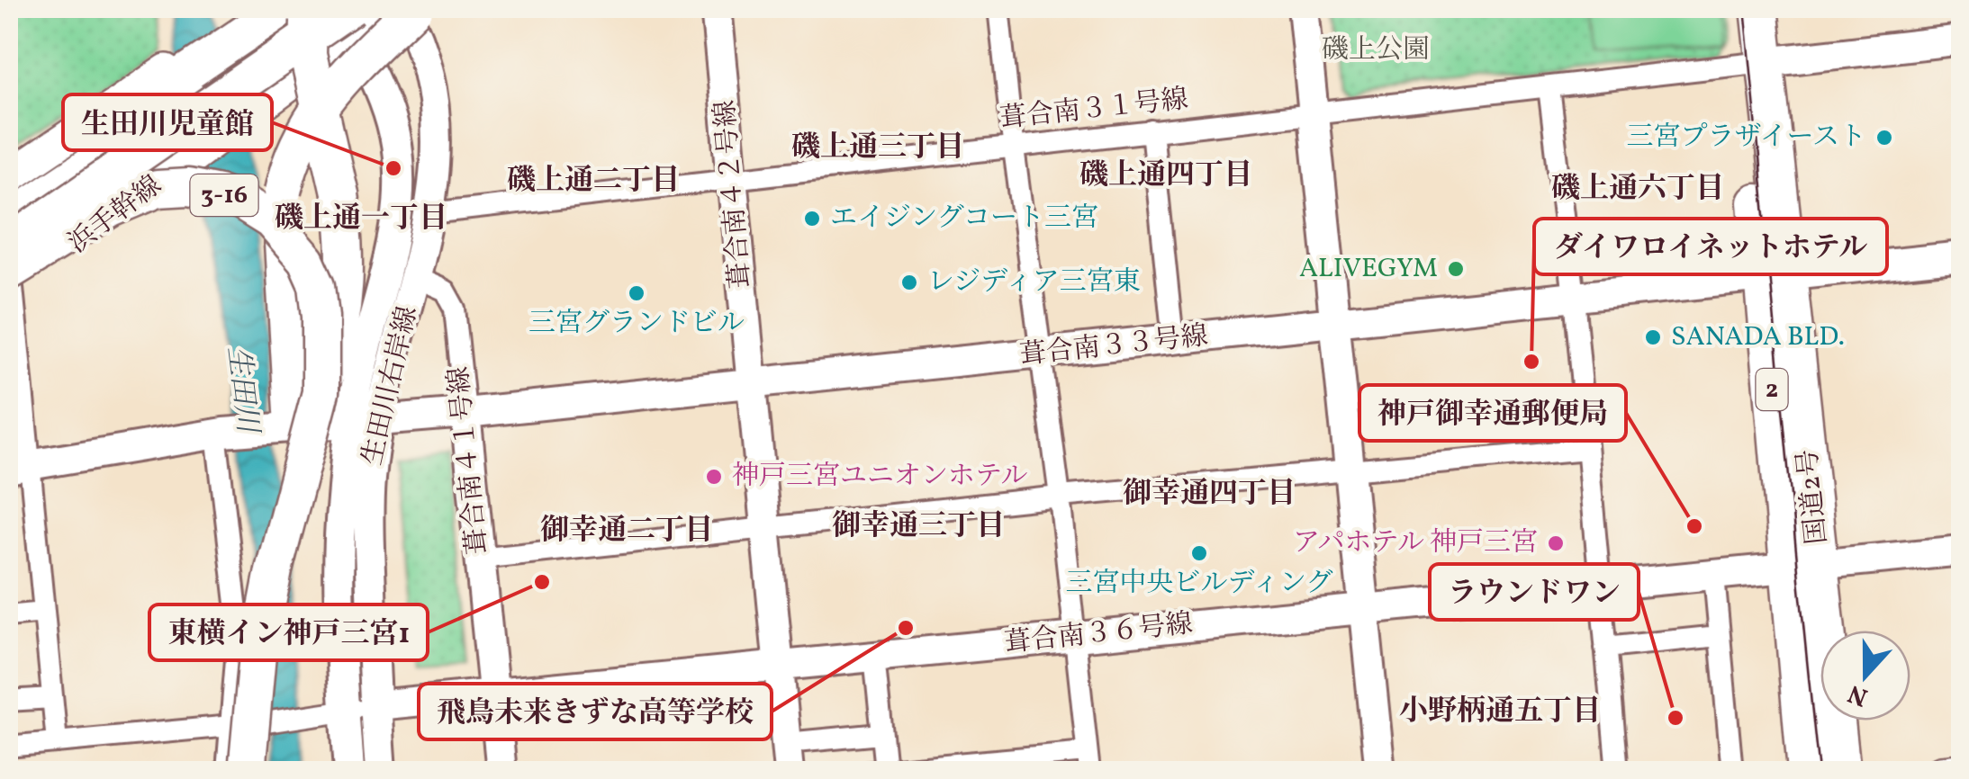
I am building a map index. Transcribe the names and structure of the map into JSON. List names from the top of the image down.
{
  "streets": {
    "highway": ["3-16", "2", "国道2号"],
    "main road": ["浜手幹線"],
    "street": [
      "葺合南３１号線",
      "葺合南４２号線",
      "葺合南３３号線",
      "生田川右岸線",
      "葺合南４１号線",
      "葺合南３６号線"
    ]
  },
  "crossings": [
    ["葺合南３１号線", "葺合南４２号線"],
    ["葺合南３１号線", "生田川右岸線"],
    ["葺合南３１号線", "国道2号"],
    ["葺合南４２号線", "葺合南３３号線"],
    ["葺合南４２号線", "葺合南３６号線"],
    ["3-16", "浜手幹線"],
    ["3-16", "葺合南３３号線"],
    ["浜手幹線", "生田川右岸線"],
    ["葺合南３３号線", "生田川右岸線"],
    ["葺合南３３号線", "葺合南４１号線"],
    ["葺合南３３号線", "国道2号"],
    ["生田川右岸線", "葺合南４１号線"],
    ["生田川右岸線", "葺合南３６号線"],
    ["葺合南４１号線", "葺合南３６号線"],
    ["国道2号", "葺合南３６号線"]
  ],
  "districts": [
    "磯上通三丁目",
    "磯上通四丁目",
    "磯上通二丁目",
    "磯上通六丁目",
    "磯上通一丁目",
    "御幸通四丁目",
    "御幸通三丁目",
    "御幸通二丁目",
    "小野柄通五丁目"
  ],
  "water": ["生田川"],
  "parks": ["磯上公園"],
  "places": [
    "三宮プラザイースト",
    "生田川児童館",
    "エイジングコート三宮",
    "ALIVEGYM",
    "レジディア三宮東",
    "三宮グランドビル",
    "SANADA BLD.",
    "ダイワロイネットホテル",
    "神戸三宮ユニオンホテル",
    "神戸御幸通郵便局",
    "アパホテル 神戸三宮",
    "三宮中央ビルディング",
    "東横イン神戸三宮1",
    "飛鳥未来きずな高等学校",
    "ラウンドワン"
  ],
  "north": "bottom"
}
